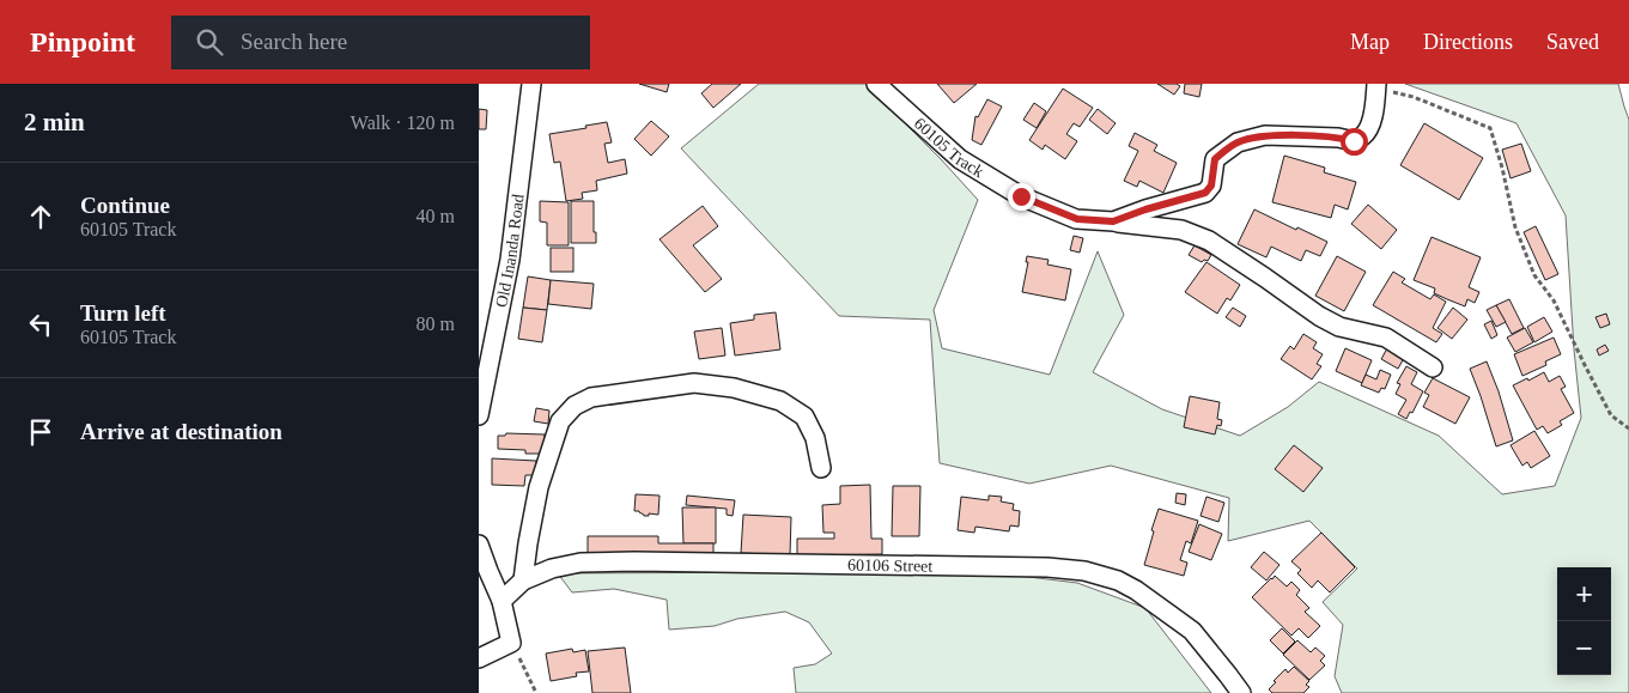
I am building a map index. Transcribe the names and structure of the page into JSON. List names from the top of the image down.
{
  "streets": {
    "street": ["60105 Track", "Old Inanda Road", "60106 Street"]
  },
  "page": {
    "header": "Pinpoint",
    "search": "Search here",
    "nav": ["Map", "Directions", "Saved"],
    "heading": ["2 min", "Walk · 120 m"],
    "list": [
      ["Continue", "60105 Track", "40 m"],
      ["Turn left", "60105 Track", "80 m"],
      "Arrive at destination"
    ],
    "map_buttons": ["+", "−"]
  }
}
